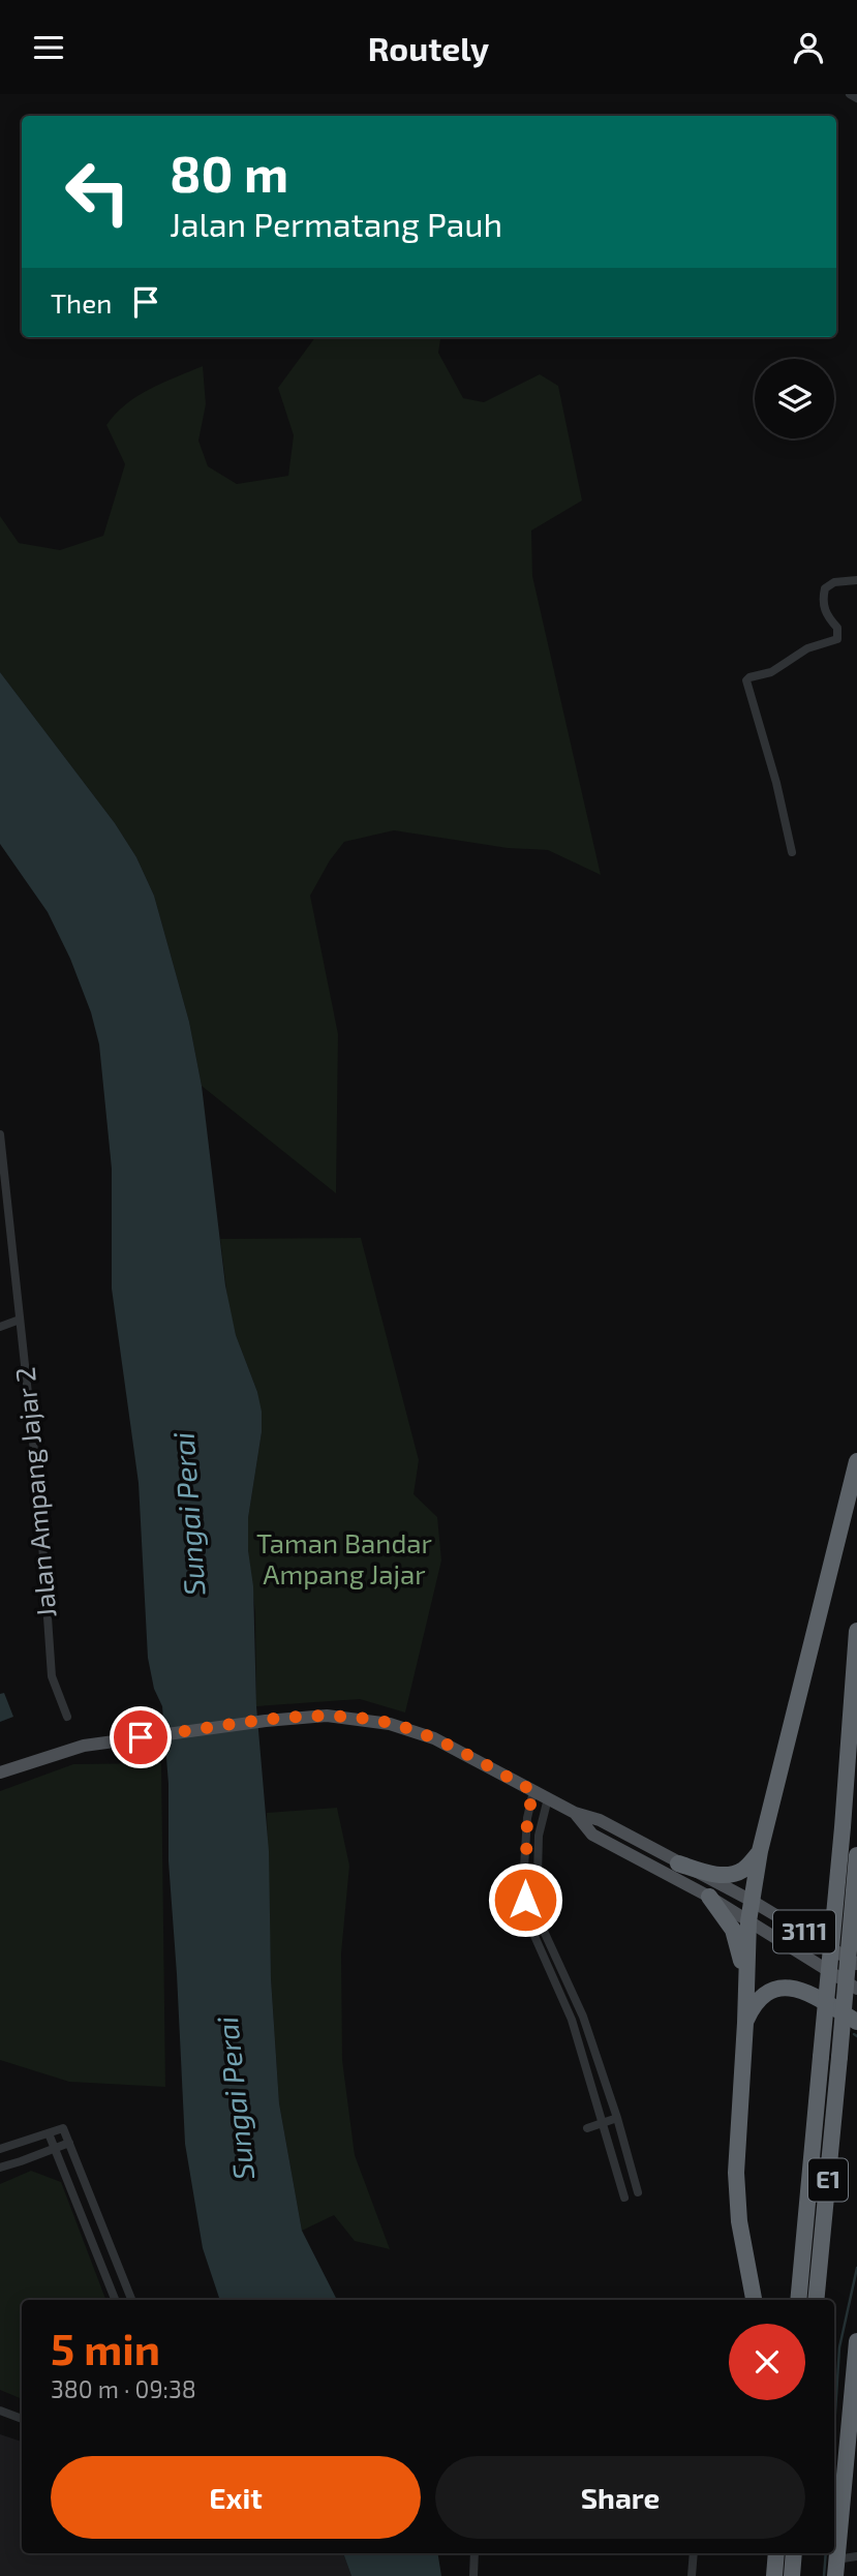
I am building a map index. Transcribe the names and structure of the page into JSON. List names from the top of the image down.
{
  "streets": {
    "highway": ["E1"],
    "main road": ["3111"],
    "street": ["Jalan Ampang Jajar 2"]
  },
  "water": ["Sungai Perai"],
  "parks": ["Taman Bandar Ampang Jajar"],
  "page": {
    "header": "Routely",
    "turn": ["80 m", "Jalan Permatang Pauh"],
    "then": "Then",
    "heading": ["5 min", "380 m · 09:38"],
    "buttons": ["Exit", "Share"]
  }
}
